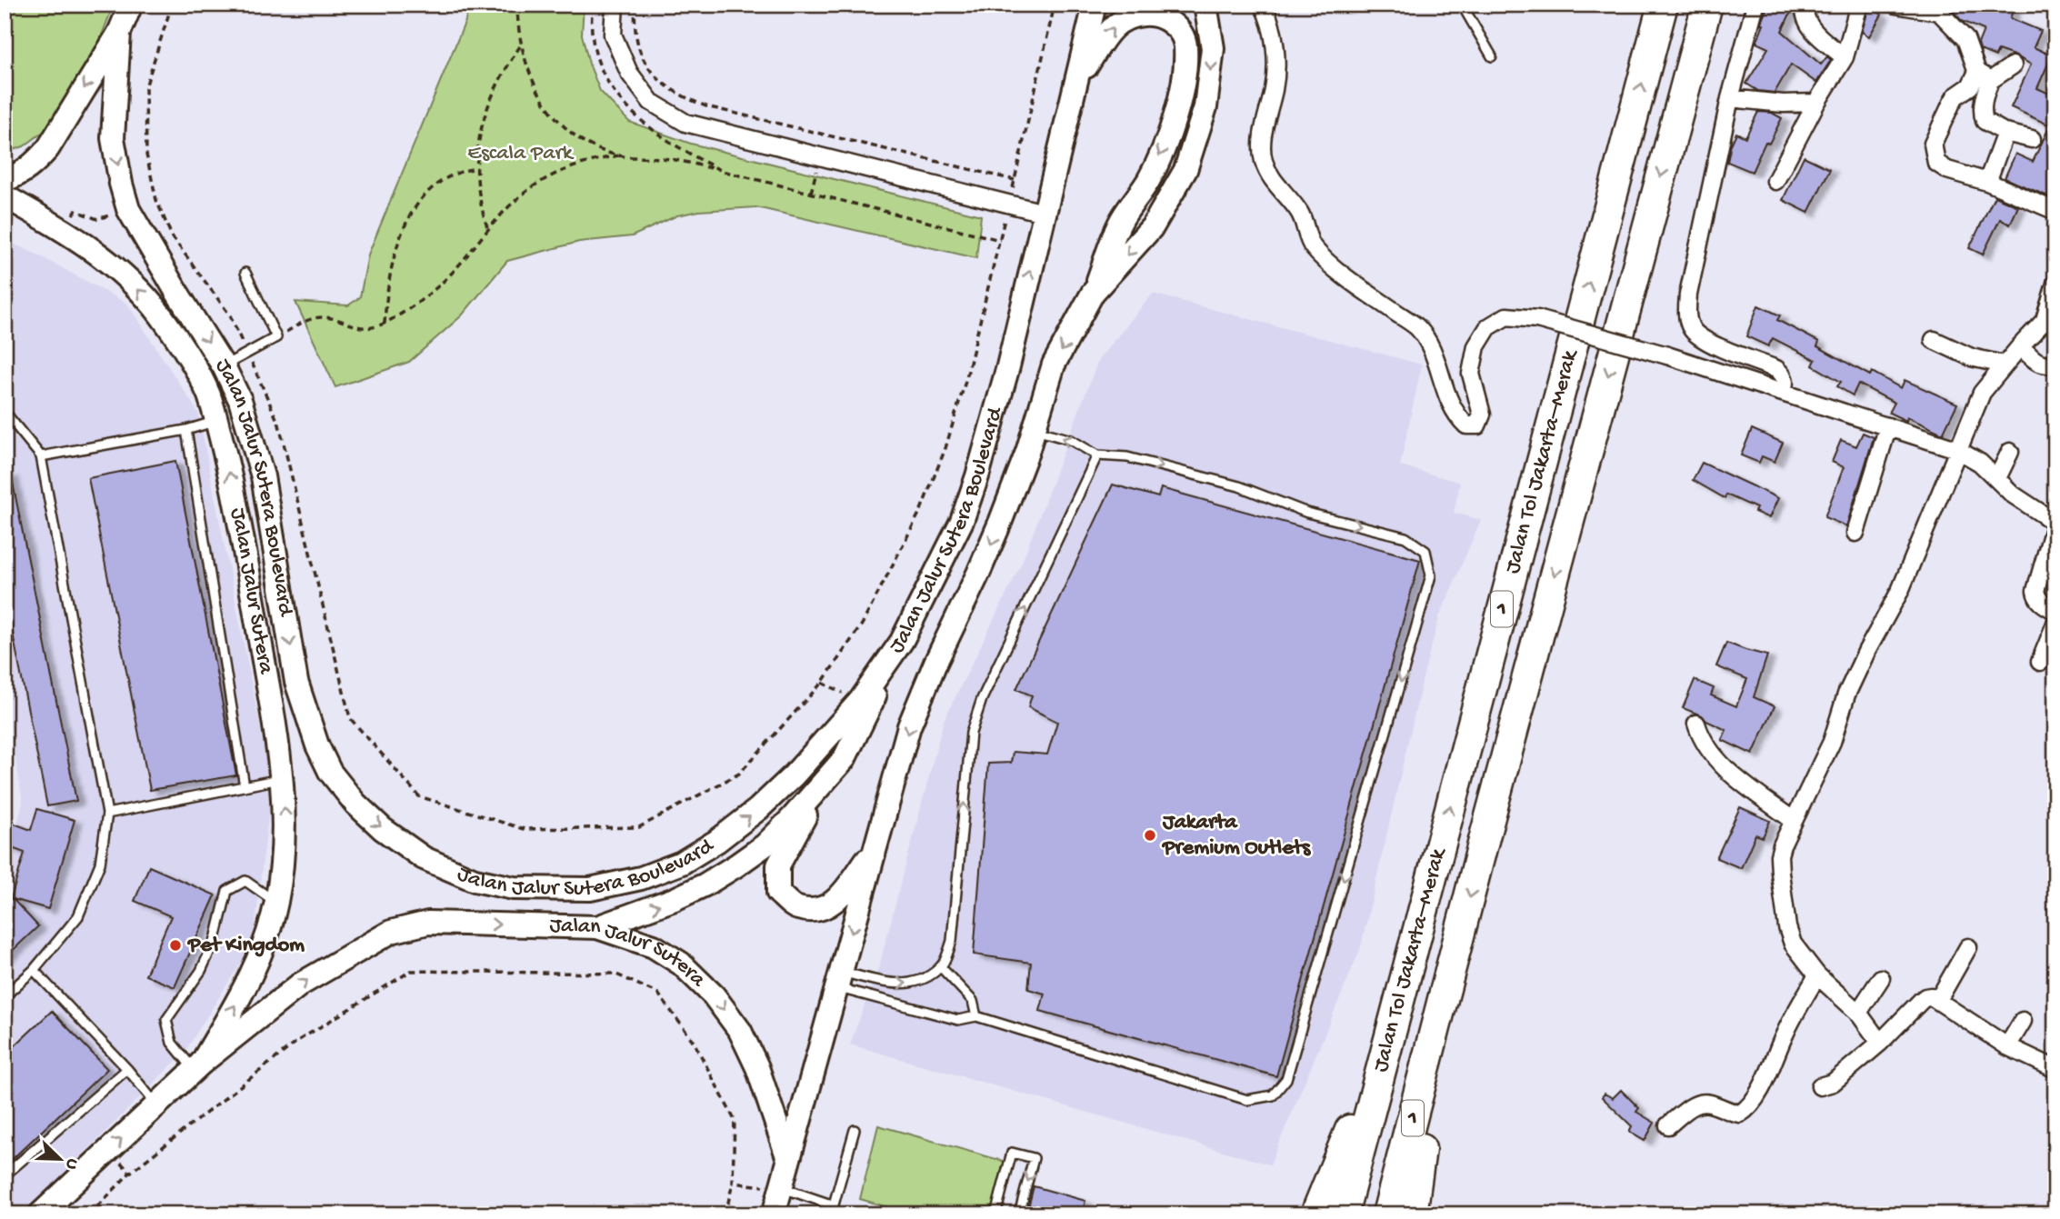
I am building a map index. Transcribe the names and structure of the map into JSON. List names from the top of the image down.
{
  "streets": {
    "highway": ["Jalan Tol Jakarta–Merak", "1"],
    "main road": ["Jalan Jalur Sutera Boulevard", "Jalan Jalur Sutera"]
  },
  "crossings": [
    ["Jalan Jalur Sutera Boulevard", "Jalan Jalur Sutera"]
  ],
  "parks": ["Escala Park"],
  "places": ["Jakarta Premium Outlets", "Pet Kingdom"],
  "north": "bottom right"
}
